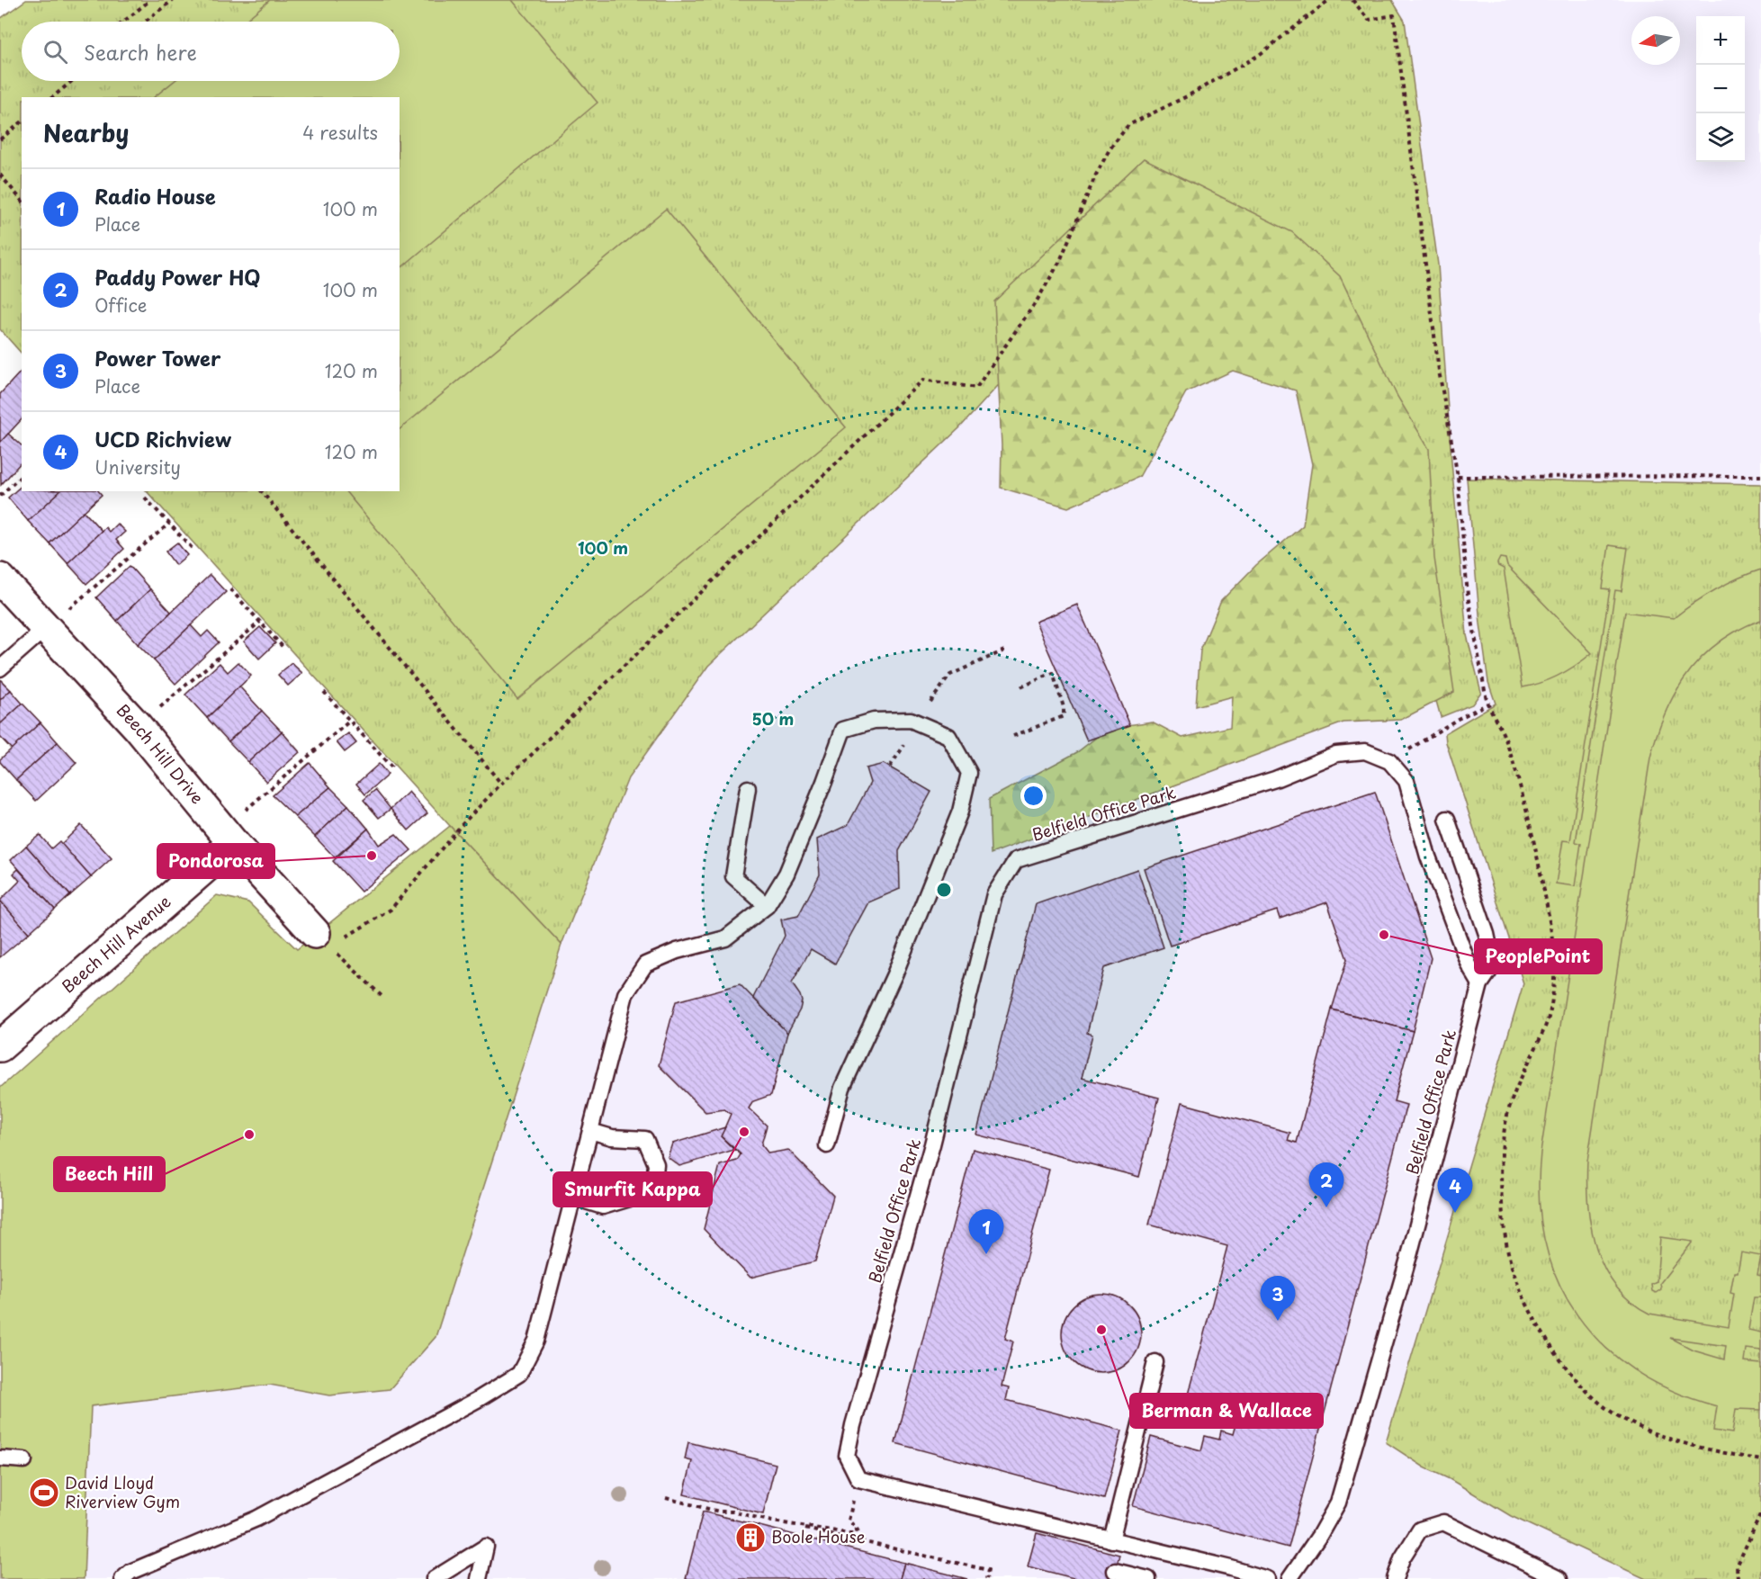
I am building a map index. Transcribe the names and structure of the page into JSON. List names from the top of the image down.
{
  "streets": {
    "street": ["Beech Hill Drive", "Beech Hill Avenue"],
    "lane": ["Belfield Office Park"]
  },
  "crossings": [
    ["Beech Hill Drive", "Beech Hill Avenue"]
  ],
  "places": {
    "other": [
      "Pondorosa",
      "PeoplePoint",
      "Smurfit Kappa",
      "Beech Hill",
      "Berman & Wallace"
    ],
    "sports": ["David Lloyd Riverview Gym"],
    "building": ["Boole House"]
  },
  "north": "left",
  "page": {
    "map_buttons": ["+", "−"],
    "search": "Search here",
    "heading": ["Nearby", "4 results"],
    "list": [
      {
        "mark": "1",
        "name": "Radio House",
        "note": "Place",
        "value": "100 m"
      },
      {
        "mark": "2",
        "name": "Paddy Power HQ",
        "note": "Office",
        "value": "100 m"
      },
      {
        "mark": "3",
        "name": "Power Tower",
        "note": "Place",
        "value": "120 m"
      },
      {
        "mark": "4",
        "name": "UCD Richview",
        "note": "University",
        "value": "120 m"
      }
    ],
    "pins": [
      "2",
      "4",
      "1",
      "3"
    ]
  },
  "rings": ["100 m", "50 m"]
}
